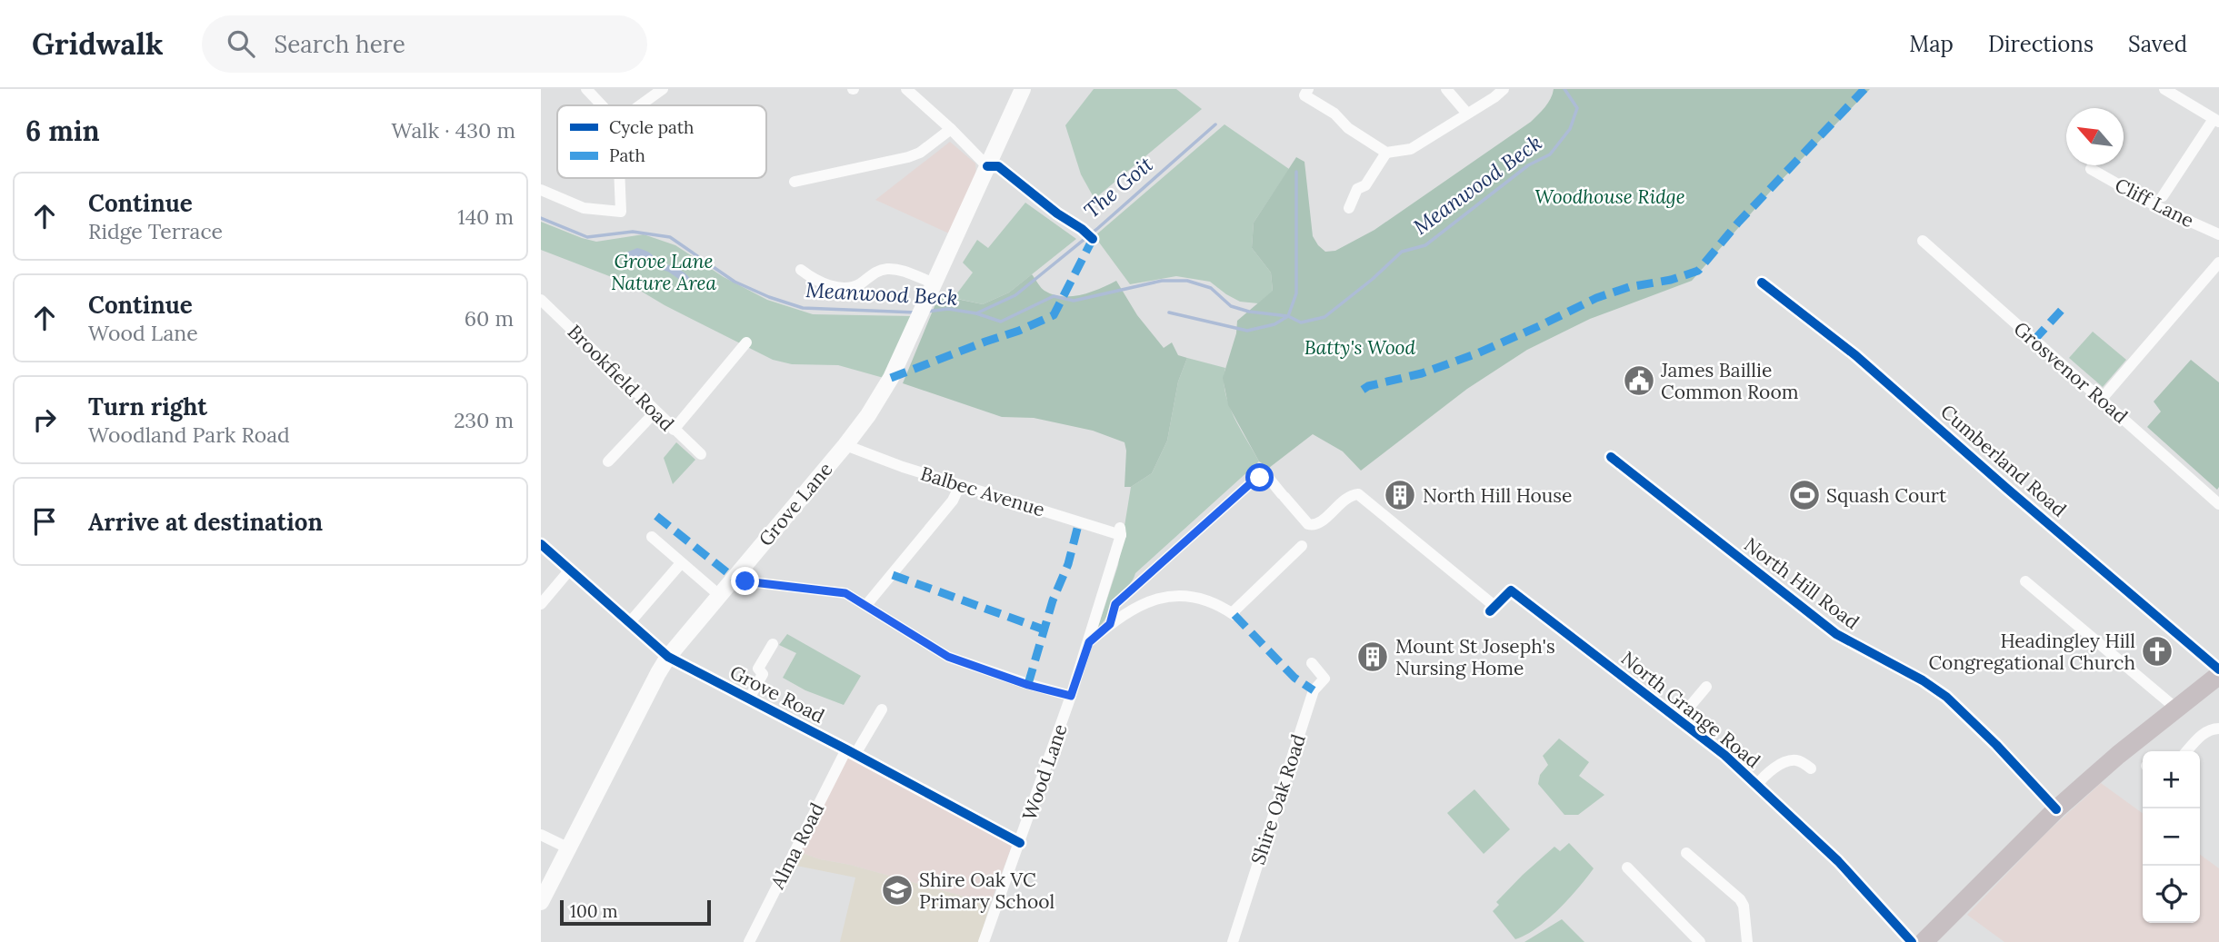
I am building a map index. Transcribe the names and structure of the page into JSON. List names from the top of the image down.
{
  "streets": {
    "main road": ["Grove Lane"],
    "street": [
      "Cliff Lane",
      "Grosvenor Road",
      "Brookfield Road",
      "Cumberland Road",
      "Balbec Avenue",
      "North Hill Road",
      "Grove Road",
      "North Grange Road",
      "Wood Lane",
      "Shire Oak Road",
      "Alma Road"
    ]
  },
  "crossings": [
    ["Balbec Avenue", "Grove Lane"],
    ["Balbec Avenue", "Wood Lane"],
    ["Grove Lane", "Grove Road"],
    ["Grove Road", "Wood Lane"],
    ["Grove Road", "Alma Road"]
  ],
  "water": ["Meanwood Beck", "The Goit"],
  "parks": ["Woodhouse Ridge", "Grove Lane Nature Area", "Batty's Wood"],
  "places": {
    "public building": ["James Baillie Common Room"],
    "building": ["North Hill House", "Mount St Joseph's Nursing Home"],
    "sports": ["Squash Court"],
    "church": ["Headingley Hill Congregational Church"],
    "school or university": ["Shire Oak VC Primary School"]
  },
  "legend": ["Cycle path", "Path"],
  "scale_bar": "100 m",
  "north": "top left",
  "page": {
    "header": "Gridwalk",
    "search": "Search here",
    "nav": ["Map", "Directions", "Saved"],
    "heading": ["6 min", "Walk · 430 m"],
    "list": [
      ["Continue", "Ridge Terrace", "140 m"],
      ["Continue", "Wood Lane", "60 m"],
      ["Turn right", "Woodland Park Road", "230 m"],
      "Arrive at destination"
    ],
    "map_buttons": ["+", "−"],
    "scale": "100 m"
  }
}
